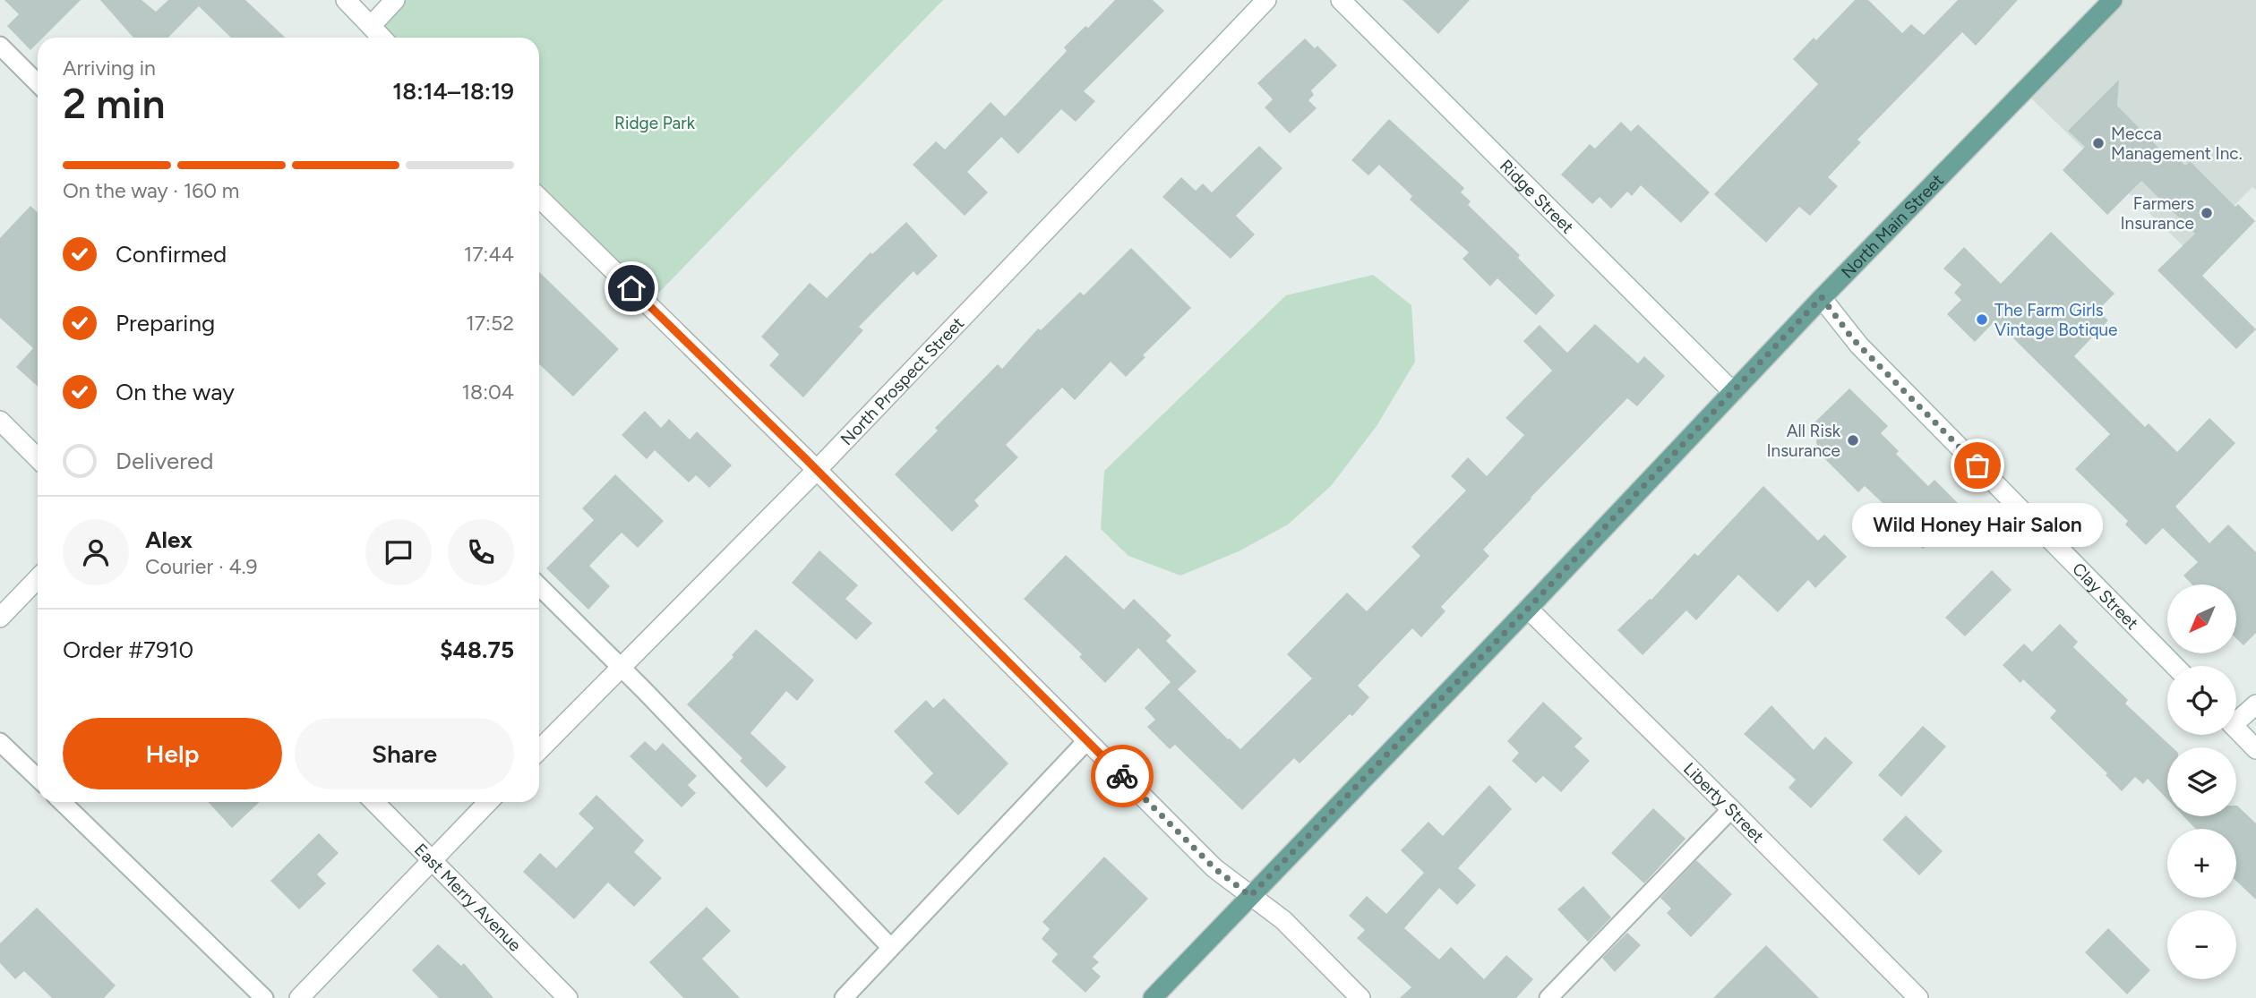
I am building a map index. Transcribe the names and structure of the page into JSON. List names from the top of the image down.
{
  "streets": {
    "main road": ["North Main Street"],
    "street": [
      "Ridge Street",
      "North Prospect Street",
      "Clay Street",
      "Liberty Street",
      "East Merry Avenue"
    ]
  },
  "crossings": [
    ["Ridge Street", "North Main Street"],
    ["North Main Street", "Clay Street"],
    ["North Main Street", "Liberty Street"]
  ],
  "parks": ["Ridge Park"],
  "places": [
    "Mecca Management Inc.",
    "Farmers Insurance",
    "The Farm Girls Vintage Botique",
    "All Risk Insurance",
    "Wild Honey Hair Salon"
  ],
  "north": "bottom left",
  "page": {
    "heading": ["2 min", "Arriving in", "18:14–18:19"],
    "panel": [
      "Alex",
      "Courier · 4.9",
      "Order #7910",
      "$48.75"
    ],
    "bar": "On the way · 160 m",
    "list": [
      ["Confirmed", "17:44"],
      ["Preparing", "17:52"],
      ["On the way", "18:04"],
      "Delivered"
    ],
    "bubble": "Wild Honey Hair Salon",
    "map_buttons": ["+", "−"],
    "buttons": ["Help", "Share"]
  }
}
